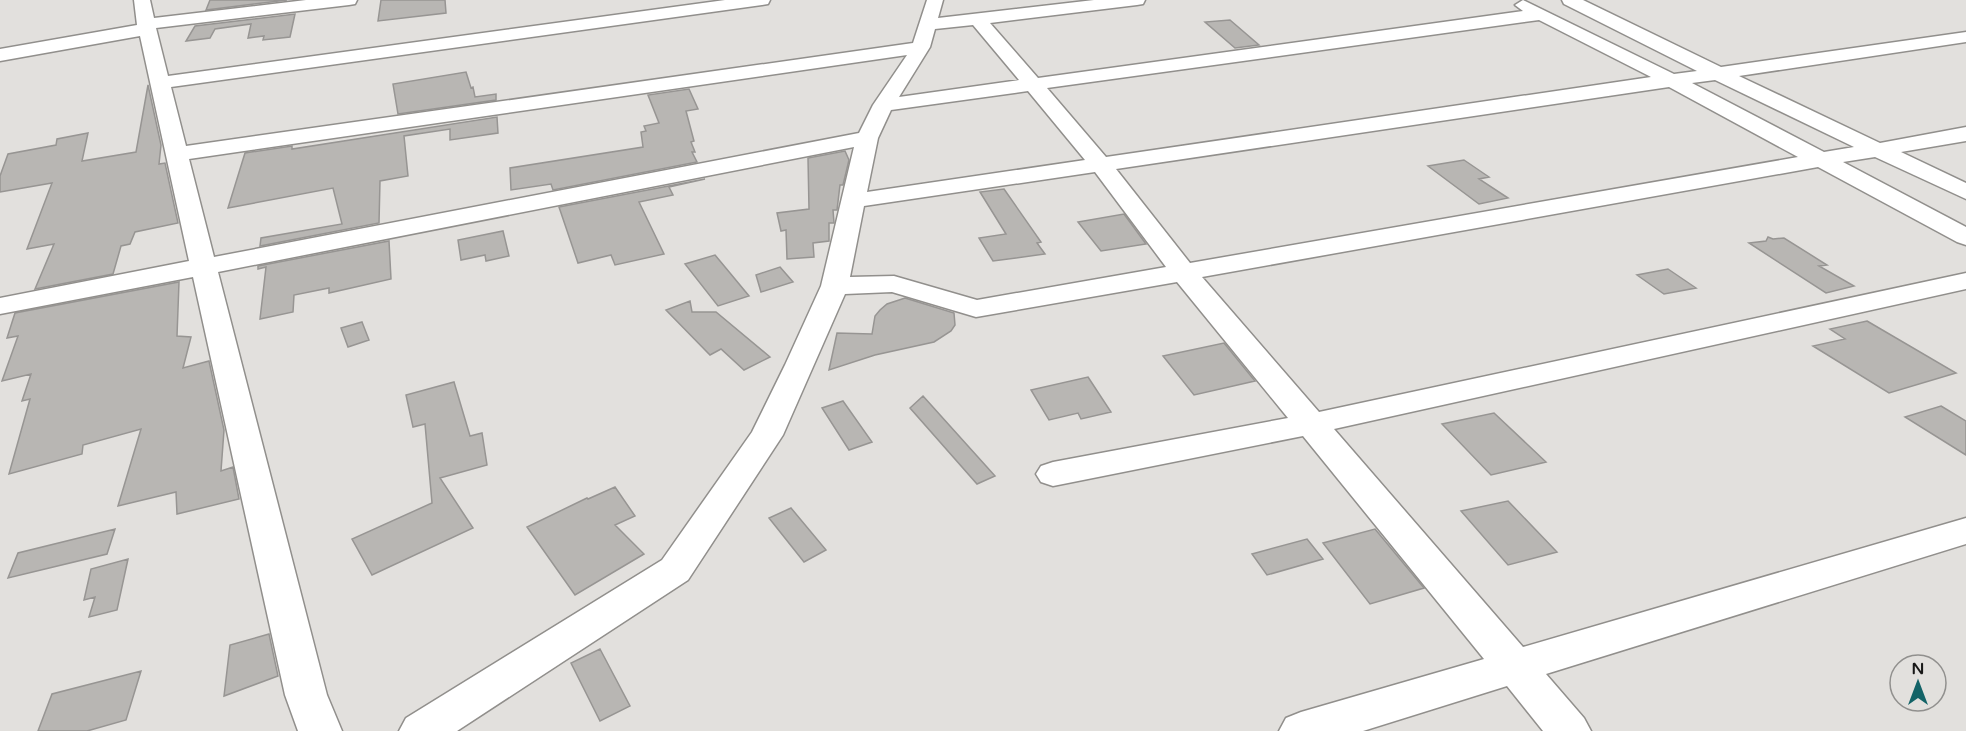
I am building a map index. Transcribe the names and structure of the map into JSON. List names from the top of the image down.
{
  "north": "top"
}
